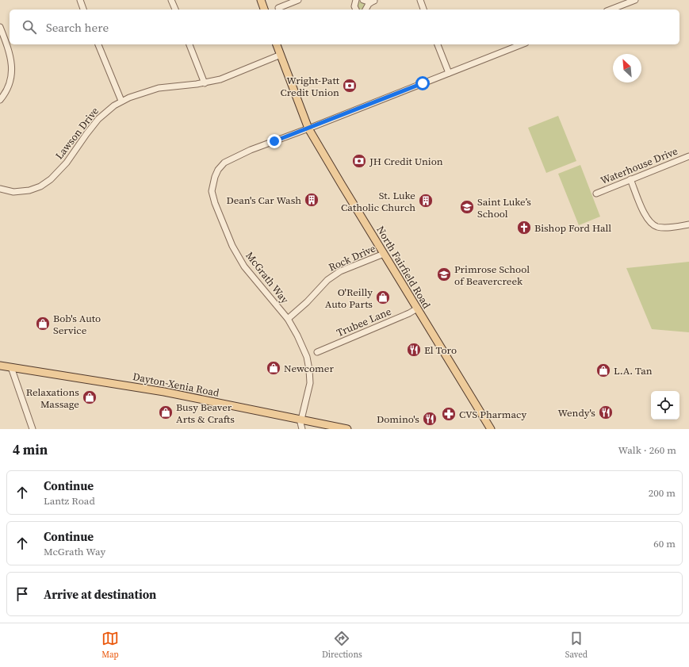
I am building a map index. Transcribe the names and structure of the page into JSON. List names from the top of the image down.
{
  "streets": {
    "main road": ["North Fairfield Road", "Dayton-Xenia Road"],
    "street": [
      "Lawson Drive",
      "Waterhouse Drive",
      "Rock Drive",
      "McGrath Way",
      "Trubee Lane"
    ]
  },
  "crossings": [
    ["Lawson Drive", "North Fairfield Road"],
    ["Rock Drive", "North Fairfield Road"],
    ["Rock Drive", "McGrath Way"],
    ["North Fairfield Road", "McGrath Way"],
    ["North Fairfield Road", "Trubee Lane"],
    ["McGrath Way", "Dayton-Xenia Road"]
  ],
  "places": {
    "bank": ["Wright-Patt Credit Union", "JH Credit Union"],
    "building": ["Dean's Car Wash", "St. Luke Catholic Church"],
    "school or university": ["Saint Luke’s School", "Primrose School of Beavercreek"],
    "church": ["Bishop Ford Hall"],
    "shop": [
      "O'Reilly Auto Parts",
      "Bob's Auto Service",
      "Newcomer",
      "L.A. Tan",
      "Relaxations Massage",
      "Busy Beaver Arts & Crafts"
    ],
    "restaurant": ["El Toro", "Wendy's", "Domino's"],
    "pharmacy": ["CVS Pharmacy"]
  },
  "north": "top left",
  "page": {
    "search": "Search here",
    "heading": ["4 min", "Walk · 260 m"],
    "list": [
      ["Continue", "Lantz Road", "200 m"],
      ["Continue", "McGrath Way", "60 m"],
      "Arrive at destination"
    ],
    "nav": ["Map", "Directions", "Saved"]
  }
}
